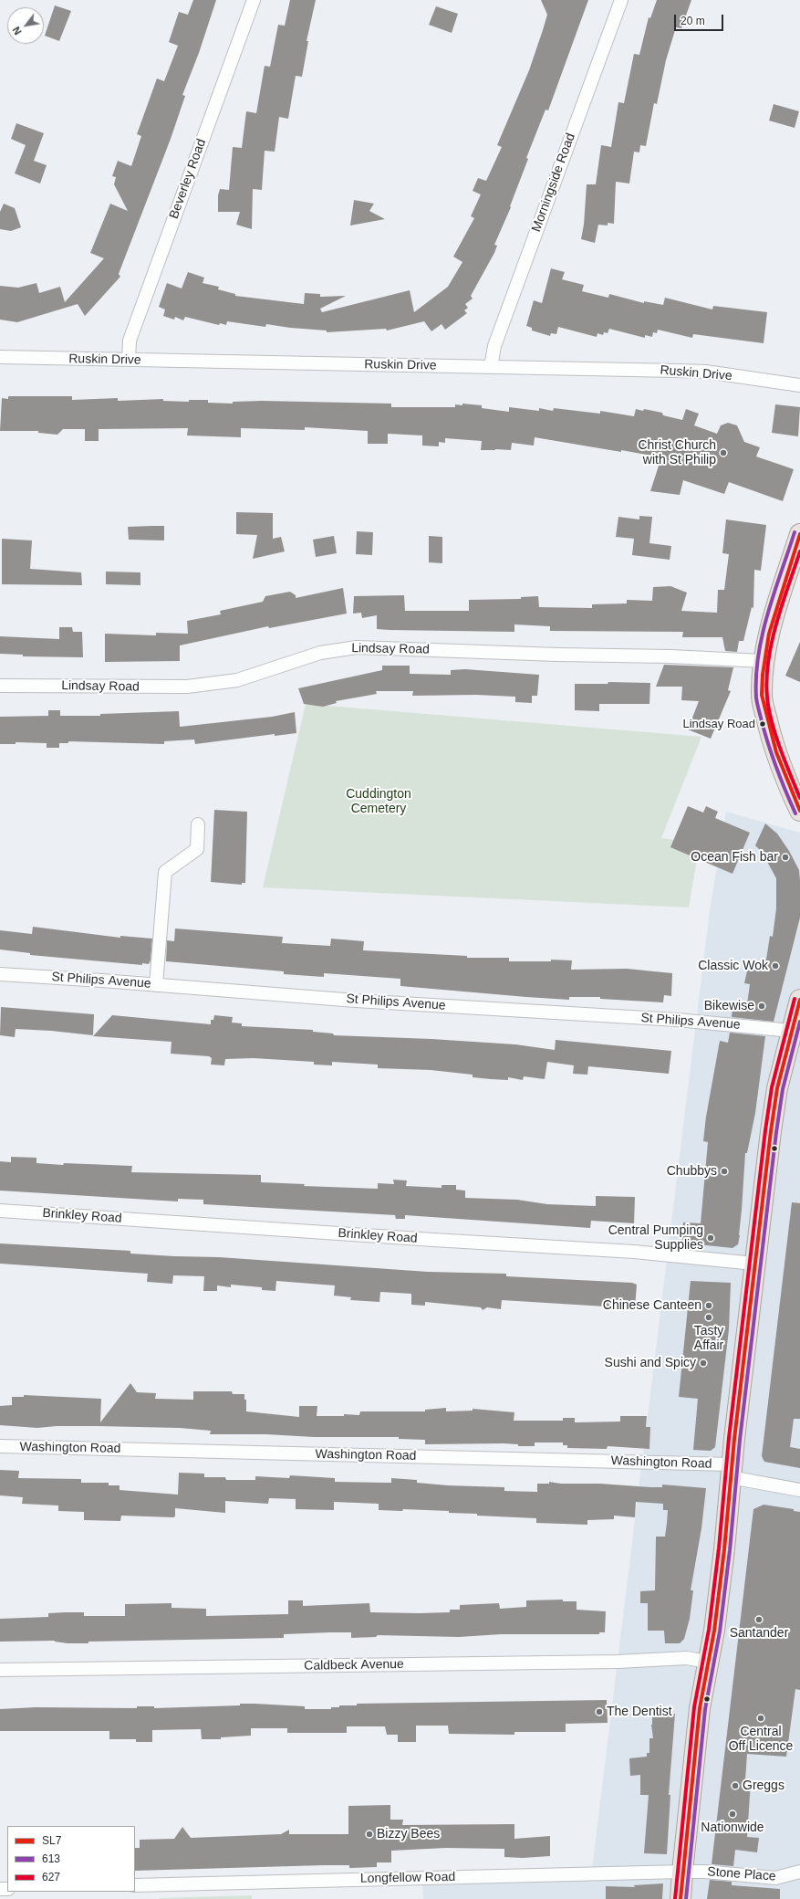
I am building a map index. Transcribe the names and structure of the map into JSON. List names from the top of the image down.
{
  "streets": {
    "street": [
      "Beverley Road",
      "Morningside Road",
      "Ruskin Drive",
      "Lindsay Road",
      "St Philips Avenue",
      "Brinkley Road",
      "Washington Road",
      "Caldbeck Avenue",
      "Stone Place",
      "Longfellow Road"
    ]
  },
  "crossings": [
    ["Beverley Road", "Ruskin Drive"],
    ["Morningside Road", "Ruskin Drive"],
    ["Stone Place", "Longfellow Road"]
  ],
  "parks": ["Cuddington Cemetery"],
  "places": [
    "Christ Church with St Philip",
    "Lindsay Road",
    "Ocean Fish bar",
    "Classic Wok",
    "Bikewise",
    "Chubbys",
    "Central Pumping Supplies",
    "Chinese Canteen",
    "Tasty Affair",
    "Sushi and Spicy",
    "Santander",
    "The Dentist",
    "Central Off Licence",
    "Greggs",
    "Nationwide",
    "Bizzy Bees"
  ],
  "lines": ["transit line 613", "transit line SL7", "transit line 627"],
  "legend": ["SL7", "613", "627"],
  "scale_bar": "20 m",
  "north": "bottom left"
}
